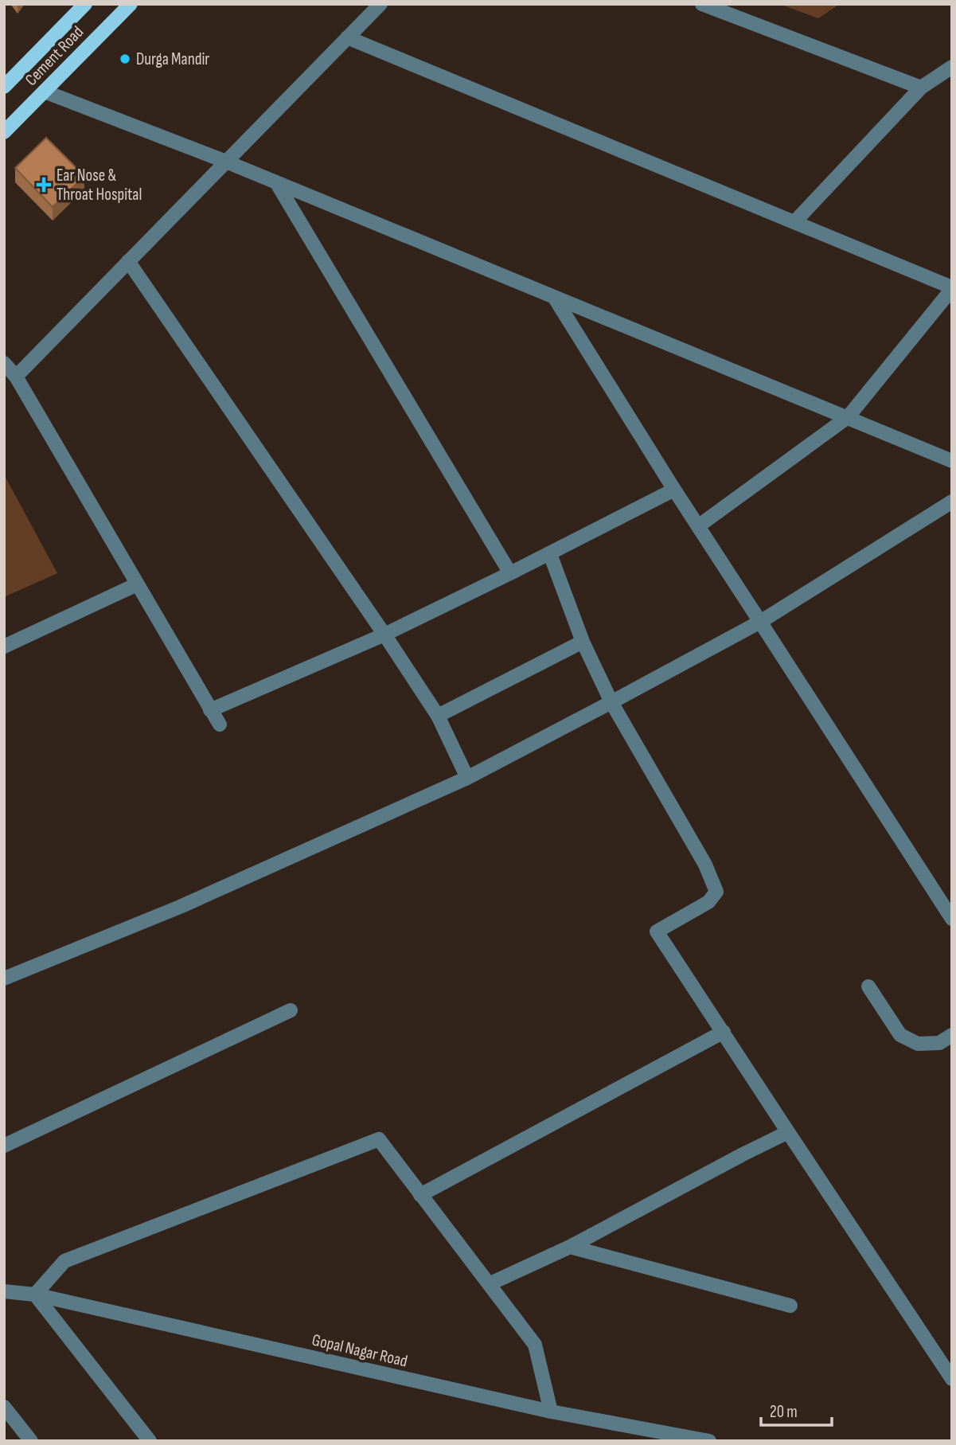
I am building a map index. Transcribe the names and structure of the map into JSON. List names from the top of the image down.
{
  "streets": {
    "main road": ["Cement Road"],
    "street": ["Gopal Nagar Road"]
  },
  "places": {
    "other": ["Durga Mandir"],
    "health": ["Ear Nose & Throat Hospital"]
  },
  "scale_bar": "20 m"
}
